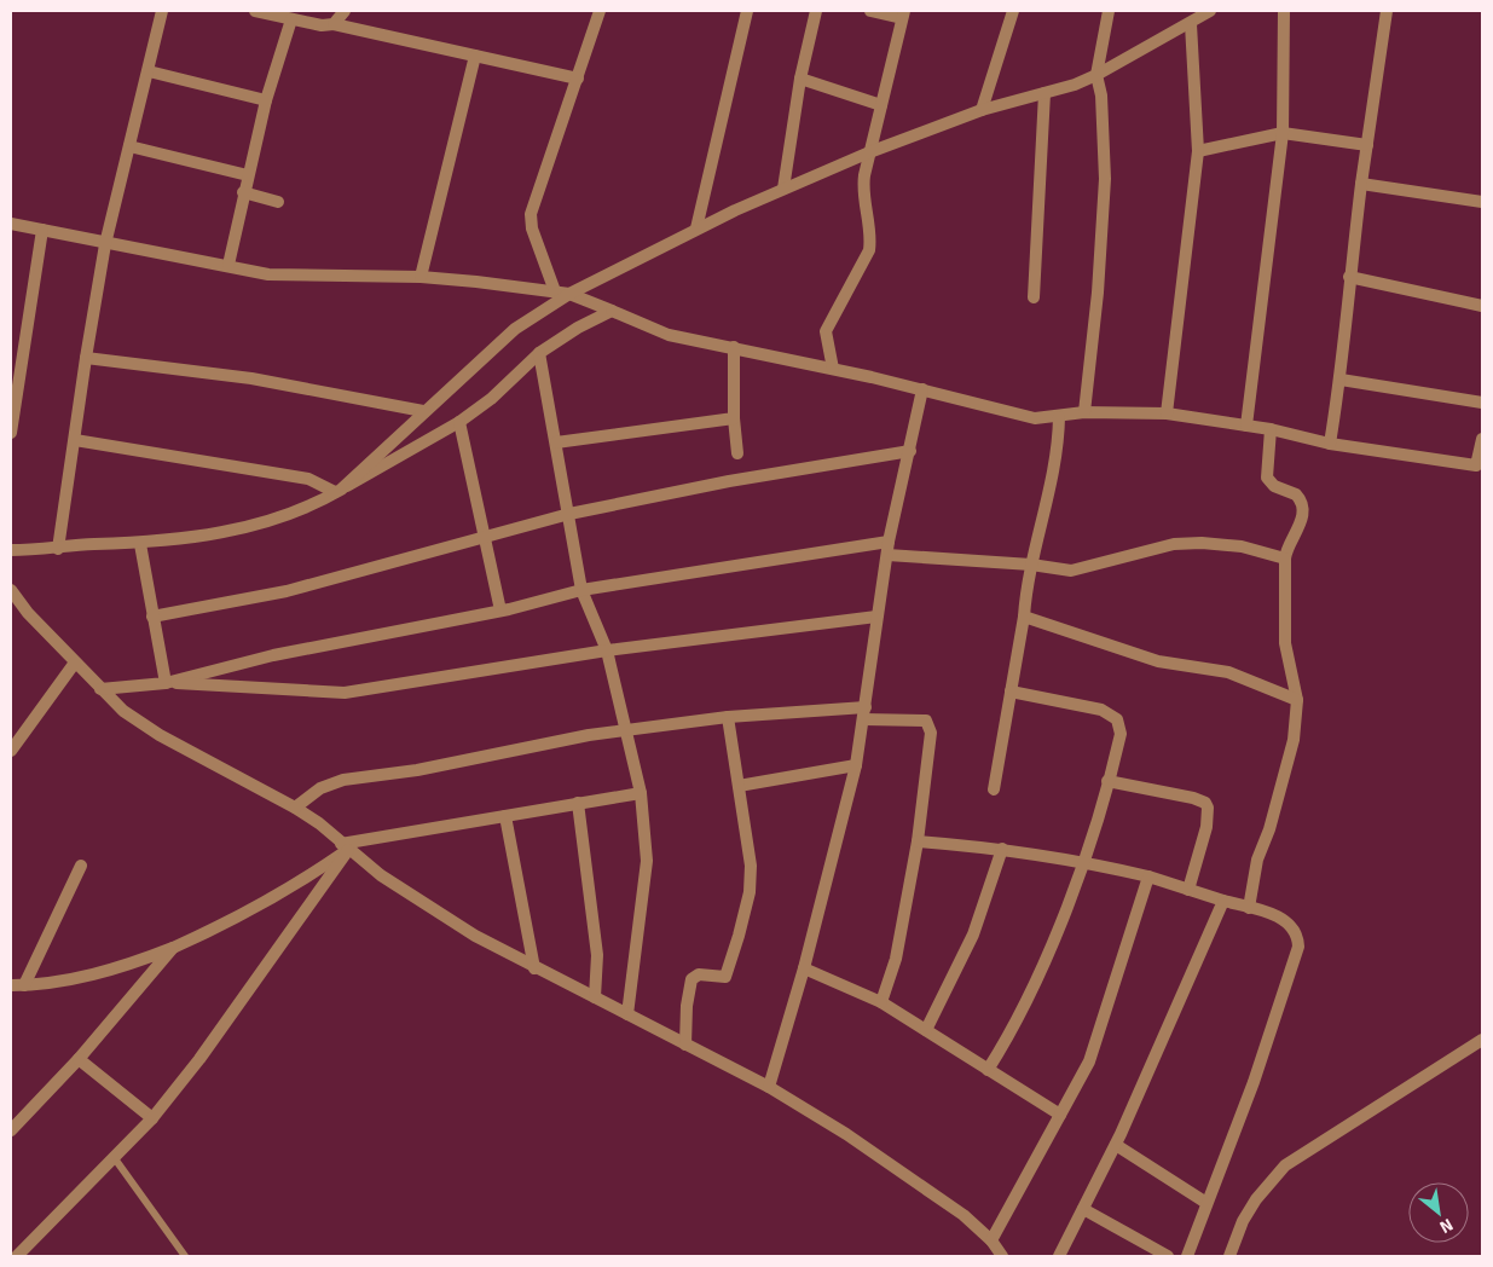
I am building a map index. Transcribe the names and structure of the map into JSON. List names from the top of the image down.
{
  "north": "bottom right"
}
